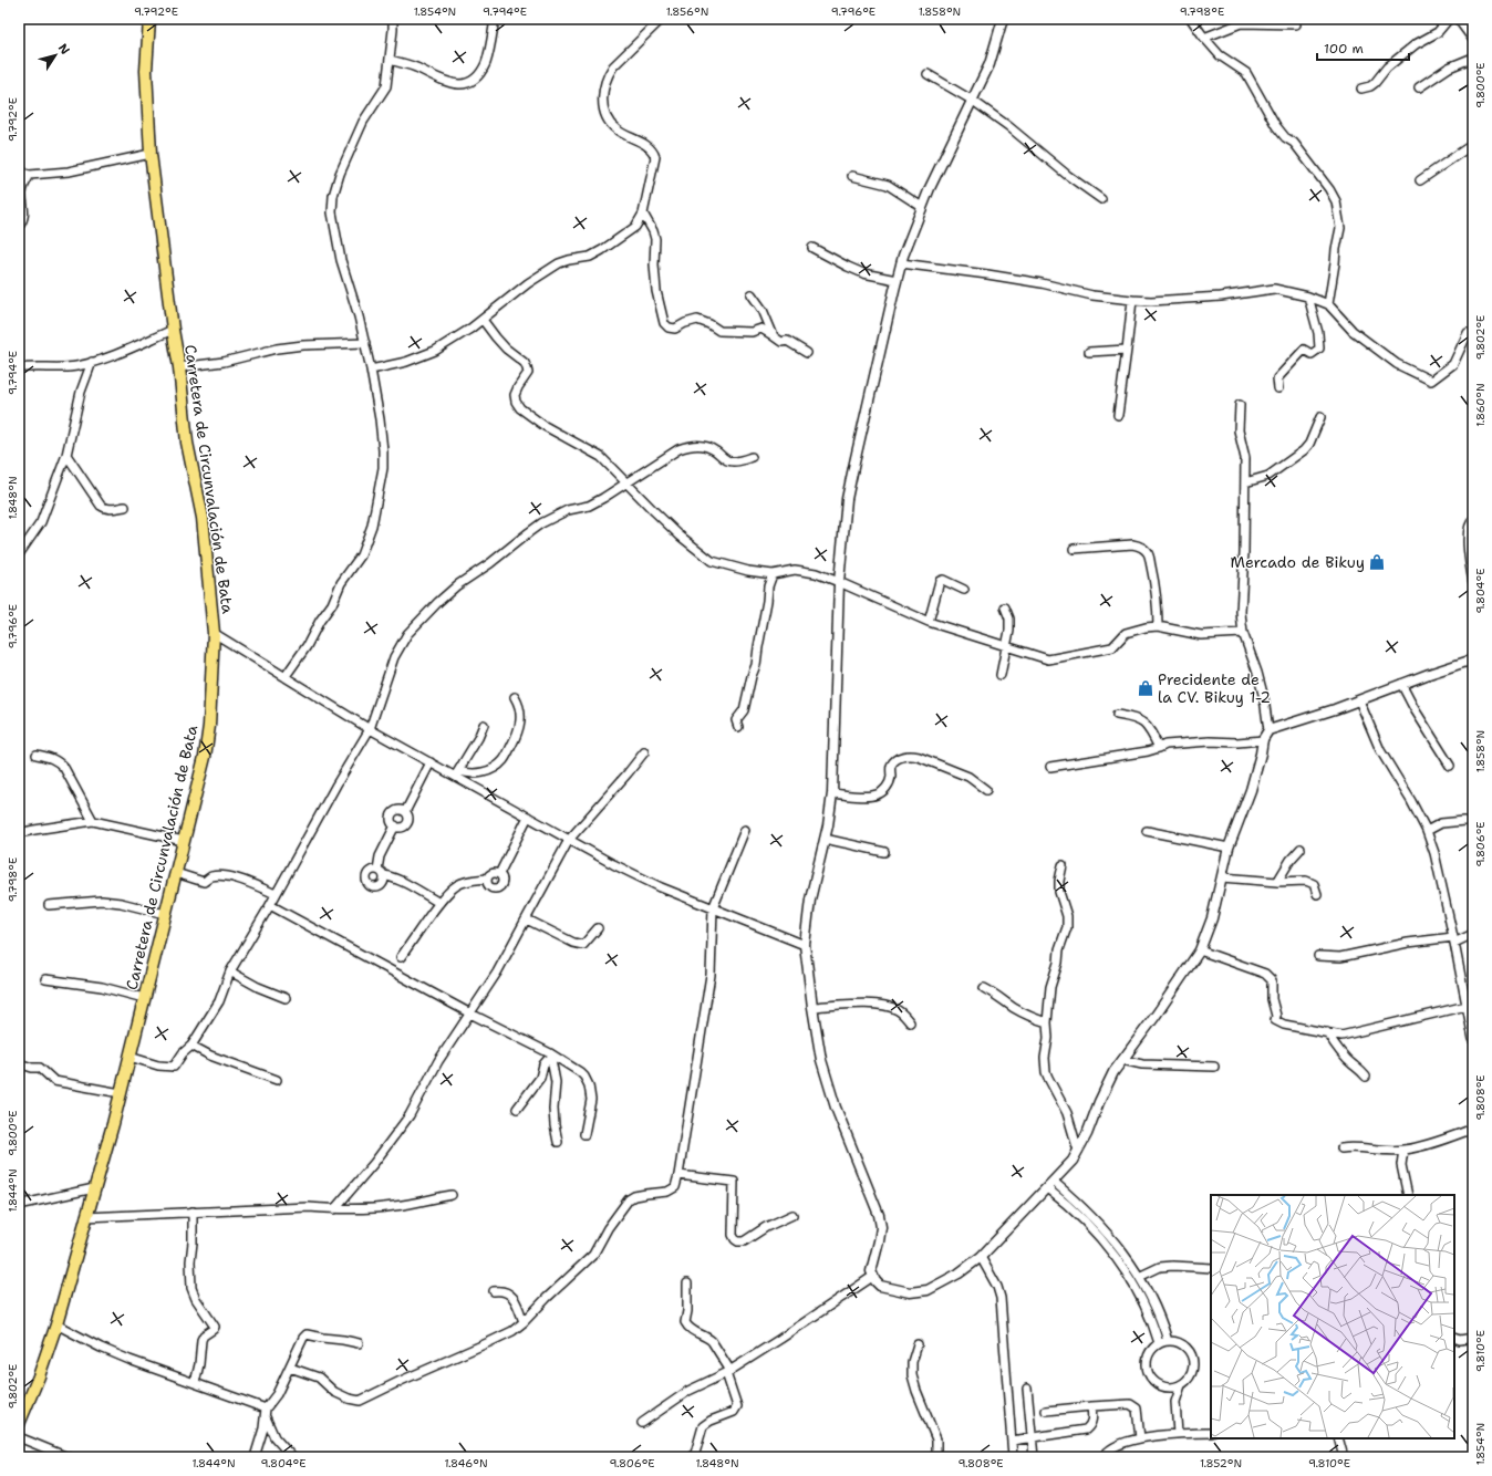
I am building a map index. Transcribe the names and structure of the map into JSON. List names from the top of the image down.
{
  "streets": {
    "main road": ["Carretera de Circunvalación de Bata"]
  },
  "places": {
    "shop": ["Mercado de Bikuy", "Precidente de la CV. Bikuy 1-2"]
  },
  "scale_bar": "100 m",
  "north": "top right",
  "coordinates": [
    "9.792°E",
    "1.854°N",
    "9.794°E",
    "1.856°N",
    "9.796°E",
    "1.858°N",
    "9.798°E",
    "9.800°E",
    "9.802°E",
    "1.860°N",
    "1.848°N",
    "9.804°E",
    "9.806°E",
    "9.808°E",
    "1.844°N",
    "9.810°E",
    "1.846°N",
    "1.852°N"
  ]
}
